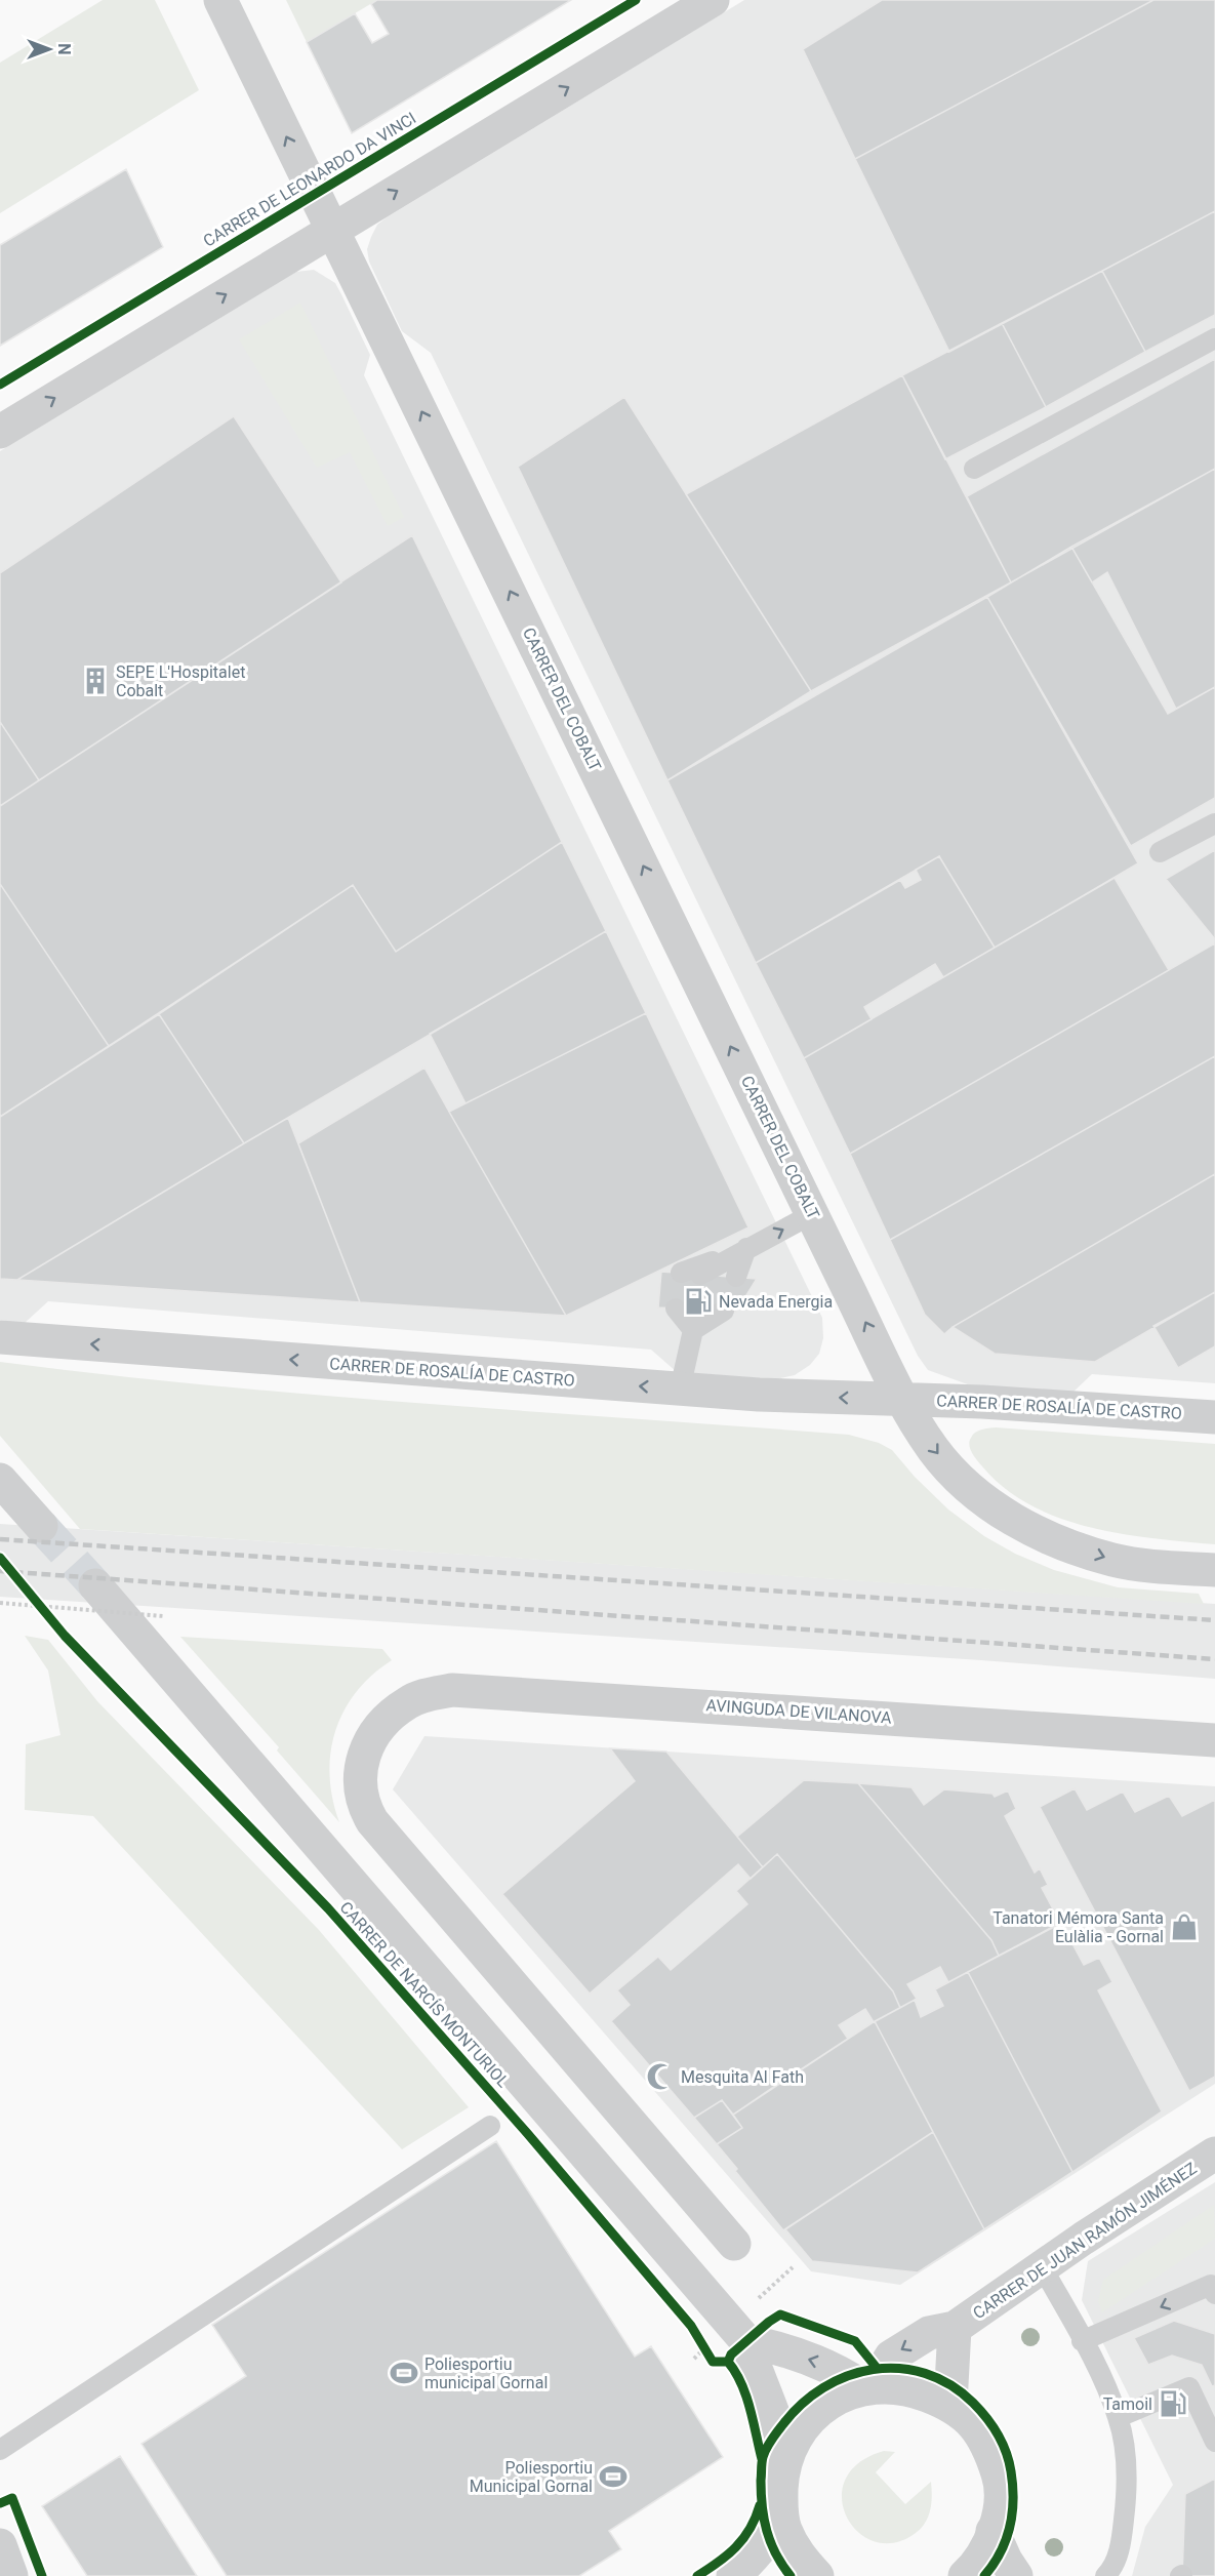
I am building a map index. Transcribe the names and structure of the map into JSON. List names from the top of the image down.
{
  "streets": {
    "street": [
      "CARRER DEL COBALT",
      "CARRER DE ROSALÍA DE CASTRO",
      "AVINGUDA DE VILANOVA",
      "CARRER DE NARCÍS MONTURIOL",
      "CARRER DE JUAN RAMÓN JIMÉNEZ"
    ],
    "cycle path": ["CARRER DE LEONARDO DA VINCI"]
  },
  "crossings": [
    ["CARRER DEL COBALT", "CARRER DE ROSALÍA DE CASTRO"]
  ],
  "one_way": ["CARRER DEL COBALT"],
  "places": {
    "building": ["SEPE L'Hospitalet Cobalt"],
    "fuel station": ["Nevada Energia", "Tamoil"],
    "shop": ["Tanatori Mémora Santa Eulàlia - Gornal"],
    "mosque": ["Mesquita Al Fath"],
    "sports": ["Poliesportiu municipal Gornal", "Poliesportiu Municipal Gornal"]
  },
  "north": "right"
}
